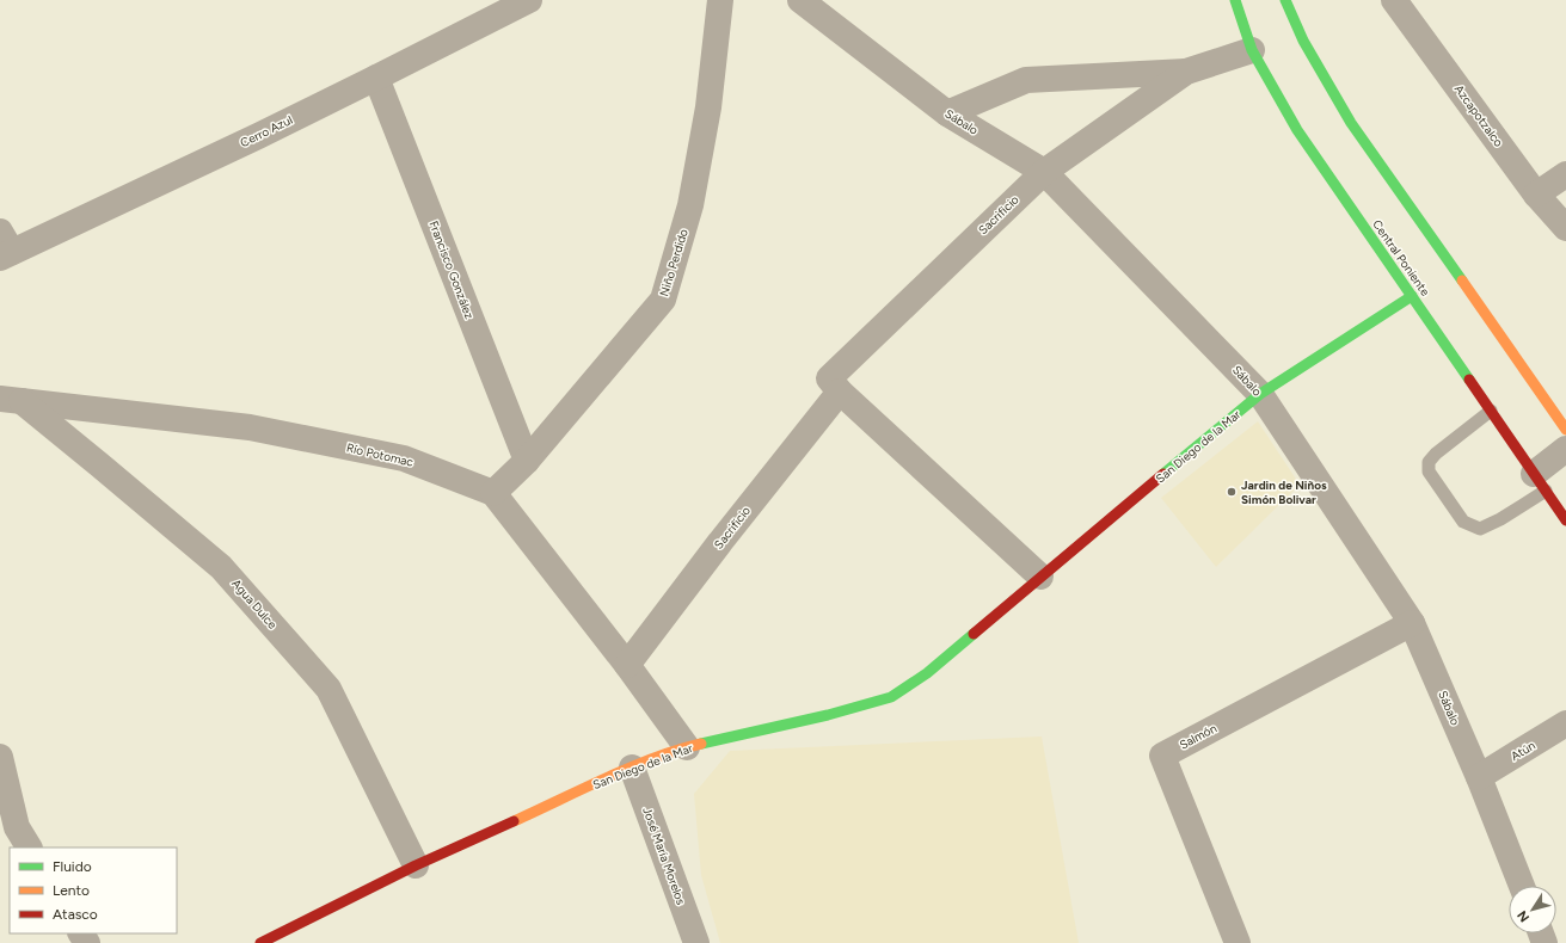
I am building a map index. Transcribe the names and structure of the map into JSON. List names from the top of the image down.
{
  "streets": {
    "street": [
      "Azcapotzalco",
      "Sábalo",
      "Cerro Azul",
      "Sacrificio",
      "Central Poniente",
      "Niño Perdido",
      "Francisco González",
      "San Diego de la Mar",
      "Río Potomac",
      "Agua Dulce",
      "Salmón",
      "Atún",
      "José María Morelos"
    ]
  },
  "crossings": [
    ["Sábalo", "Sacrificio"],
    ["Sábalo", "San Diego de la Mar"],
    ["Sábalo", "Salmón"],
    ["Sábalo", "Atún"],
    ["Cerro Azul", "Francisco González"],
    ["Sacrificio", "Central Poniente"],
    ["Central Poniente", "San Diego de la Mar"],
    ["Niño Perdido", "Francisco González"],
    ["Niño Perdido", "Río Potomac"],
    ["San Diego de la Mar", "Agua Dulce"],
    ["San Diego de la Mar", "José María Morelos"],
    ["Río Potomac", "Agua Dulce"]
  ],
  "places": ["Jardin de Niños Simón Bolivar"],
  "legend": ["Fluido", "Lento", "Atasco"],
  "north": "bottom left"
}
